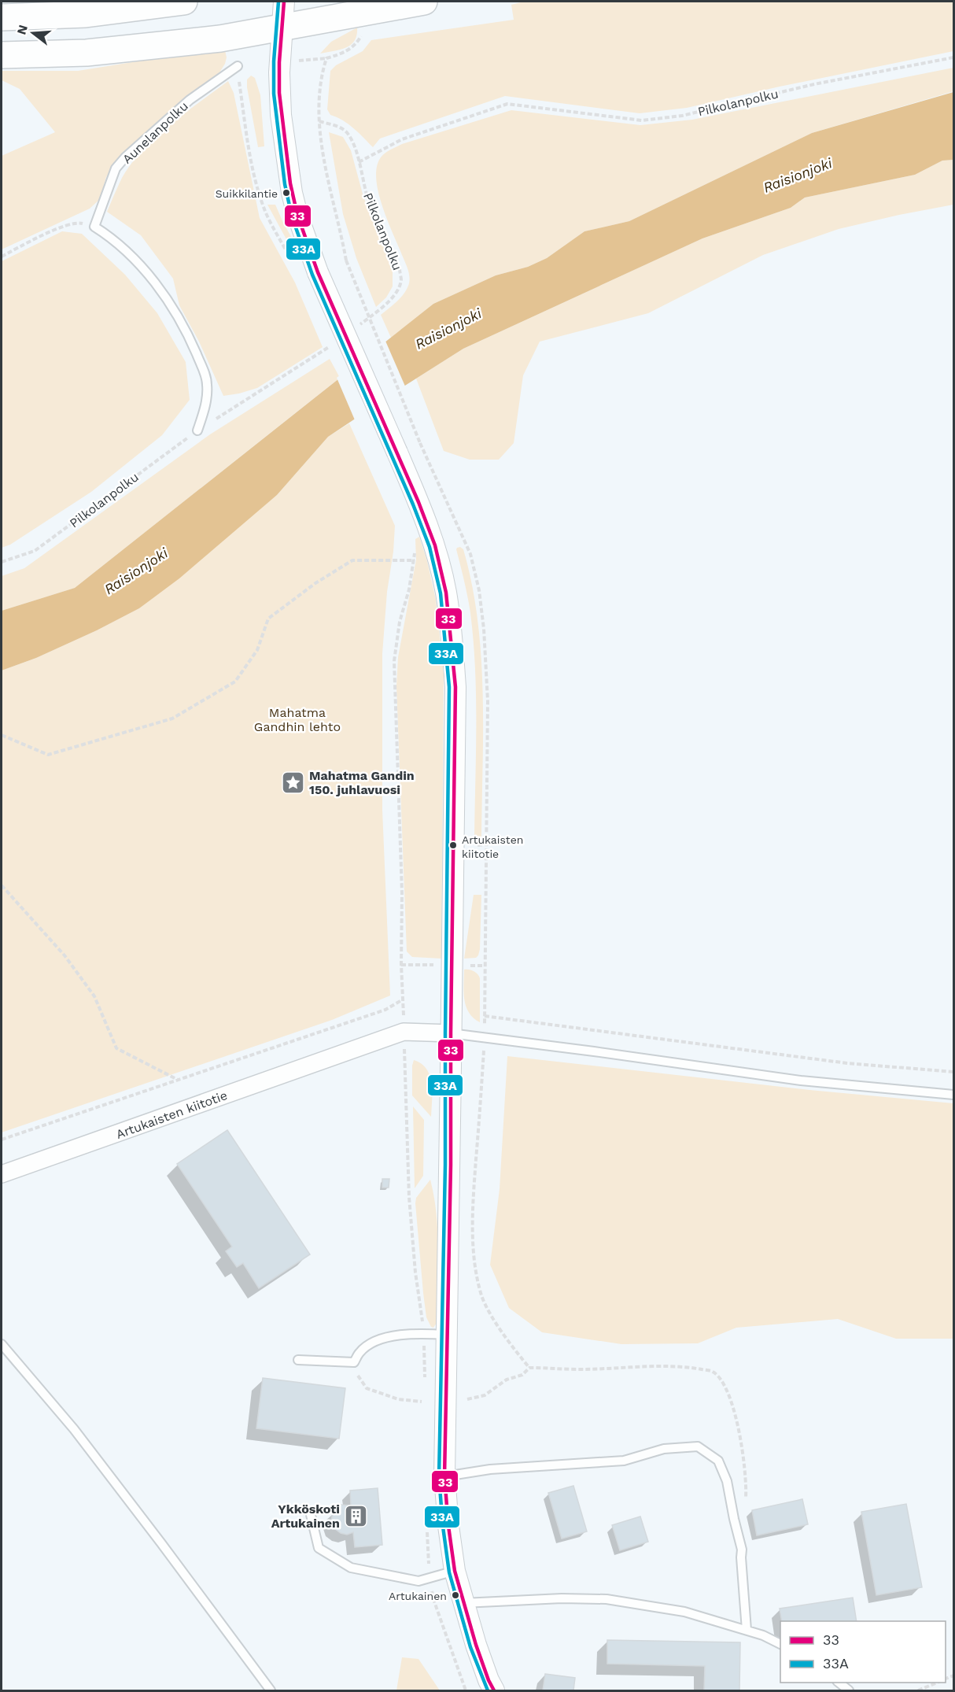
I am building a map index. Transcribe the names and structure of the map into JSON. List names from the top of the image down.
{
  "streets": {
    "street": ["Artukaisten kiitotie"],
    "lane": ["Aunelanpolku"],
    "path": ["Pilkolanpolku"]
  },
  "water": ["Raisionjoki"],
  "parks": ["Mahatma Gandhin lehto"],
  "places": {
    "other": ["Suikkilantie", "Artukaisten kiitotie", "Artukainen"],
    "place": ["Mahatma Gandin 150. juhlavuosi"],
    "building": ["Ykköskoti Artukainen"]
  },
  "lines": ["transit line 33", "transit line 33A"],
  "legend": ["33", "33A"],
  "north": "left"
}
